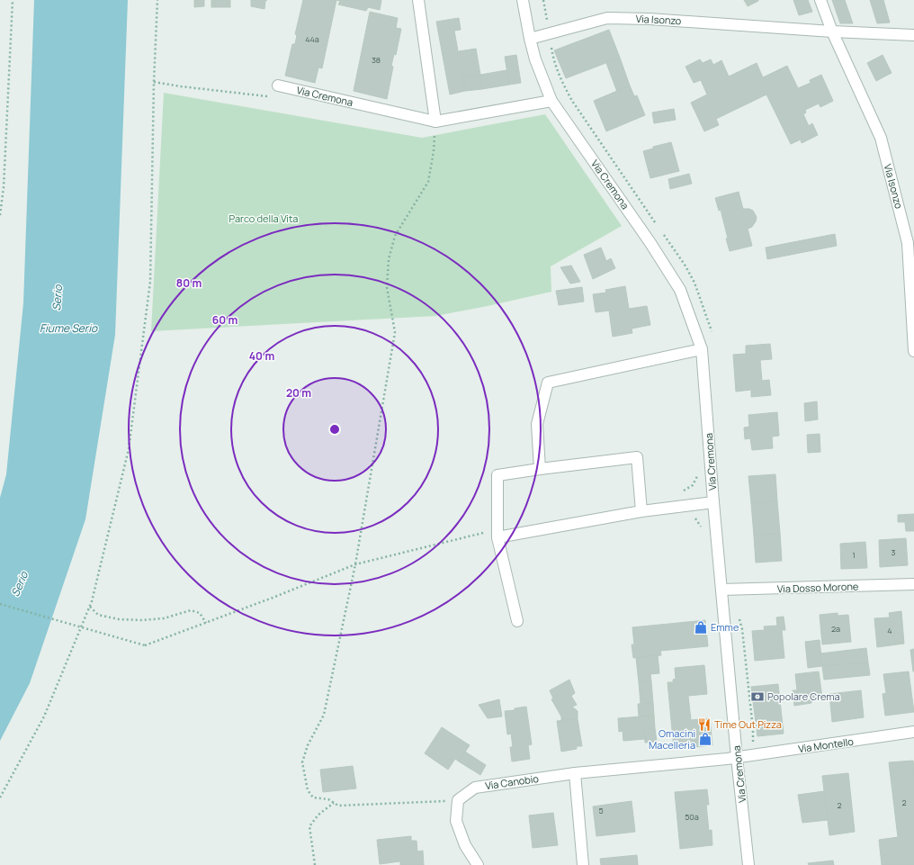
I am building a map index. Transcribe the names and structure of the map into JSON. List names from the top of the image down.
{
  "streets": {
    "street": [
      "Via Isonzo",
      "Via Cremona",
      "Via Dosso Morone",
      "Via Montello",
      "Via Canobio"
    ]
  },
  "crossings": [
    ["Via Isonzo", "Via Cremona"],
    ["Via Cremona", "Via Dosso Morone"],
    ["Via Cremona", "Via Montello"],
    ["Via Cremona", "Via Canobio"],
    ["Via Montello", "Via Canobio"]
  ],
  "water": ["Serio", "Fiume Serio"],
  "parks": ["Parco della Vita"],
  "places": {
    "shop": ["Emme", "Omacini Macelleria"],
    "bank": ["Popolare Crema"],
    "restaurant": ["Time Out Pizza"]
  },
  "house_numbers": [
    "44a",
    "38",
    "3",
    "1",
    "2a",
    "4",
    "2",
    "2",
    "5",
    "50a"
  ],
  "rings": [
    "80 m",
    "60 m",
    "40 m",
    "20 m"
  ]
}
